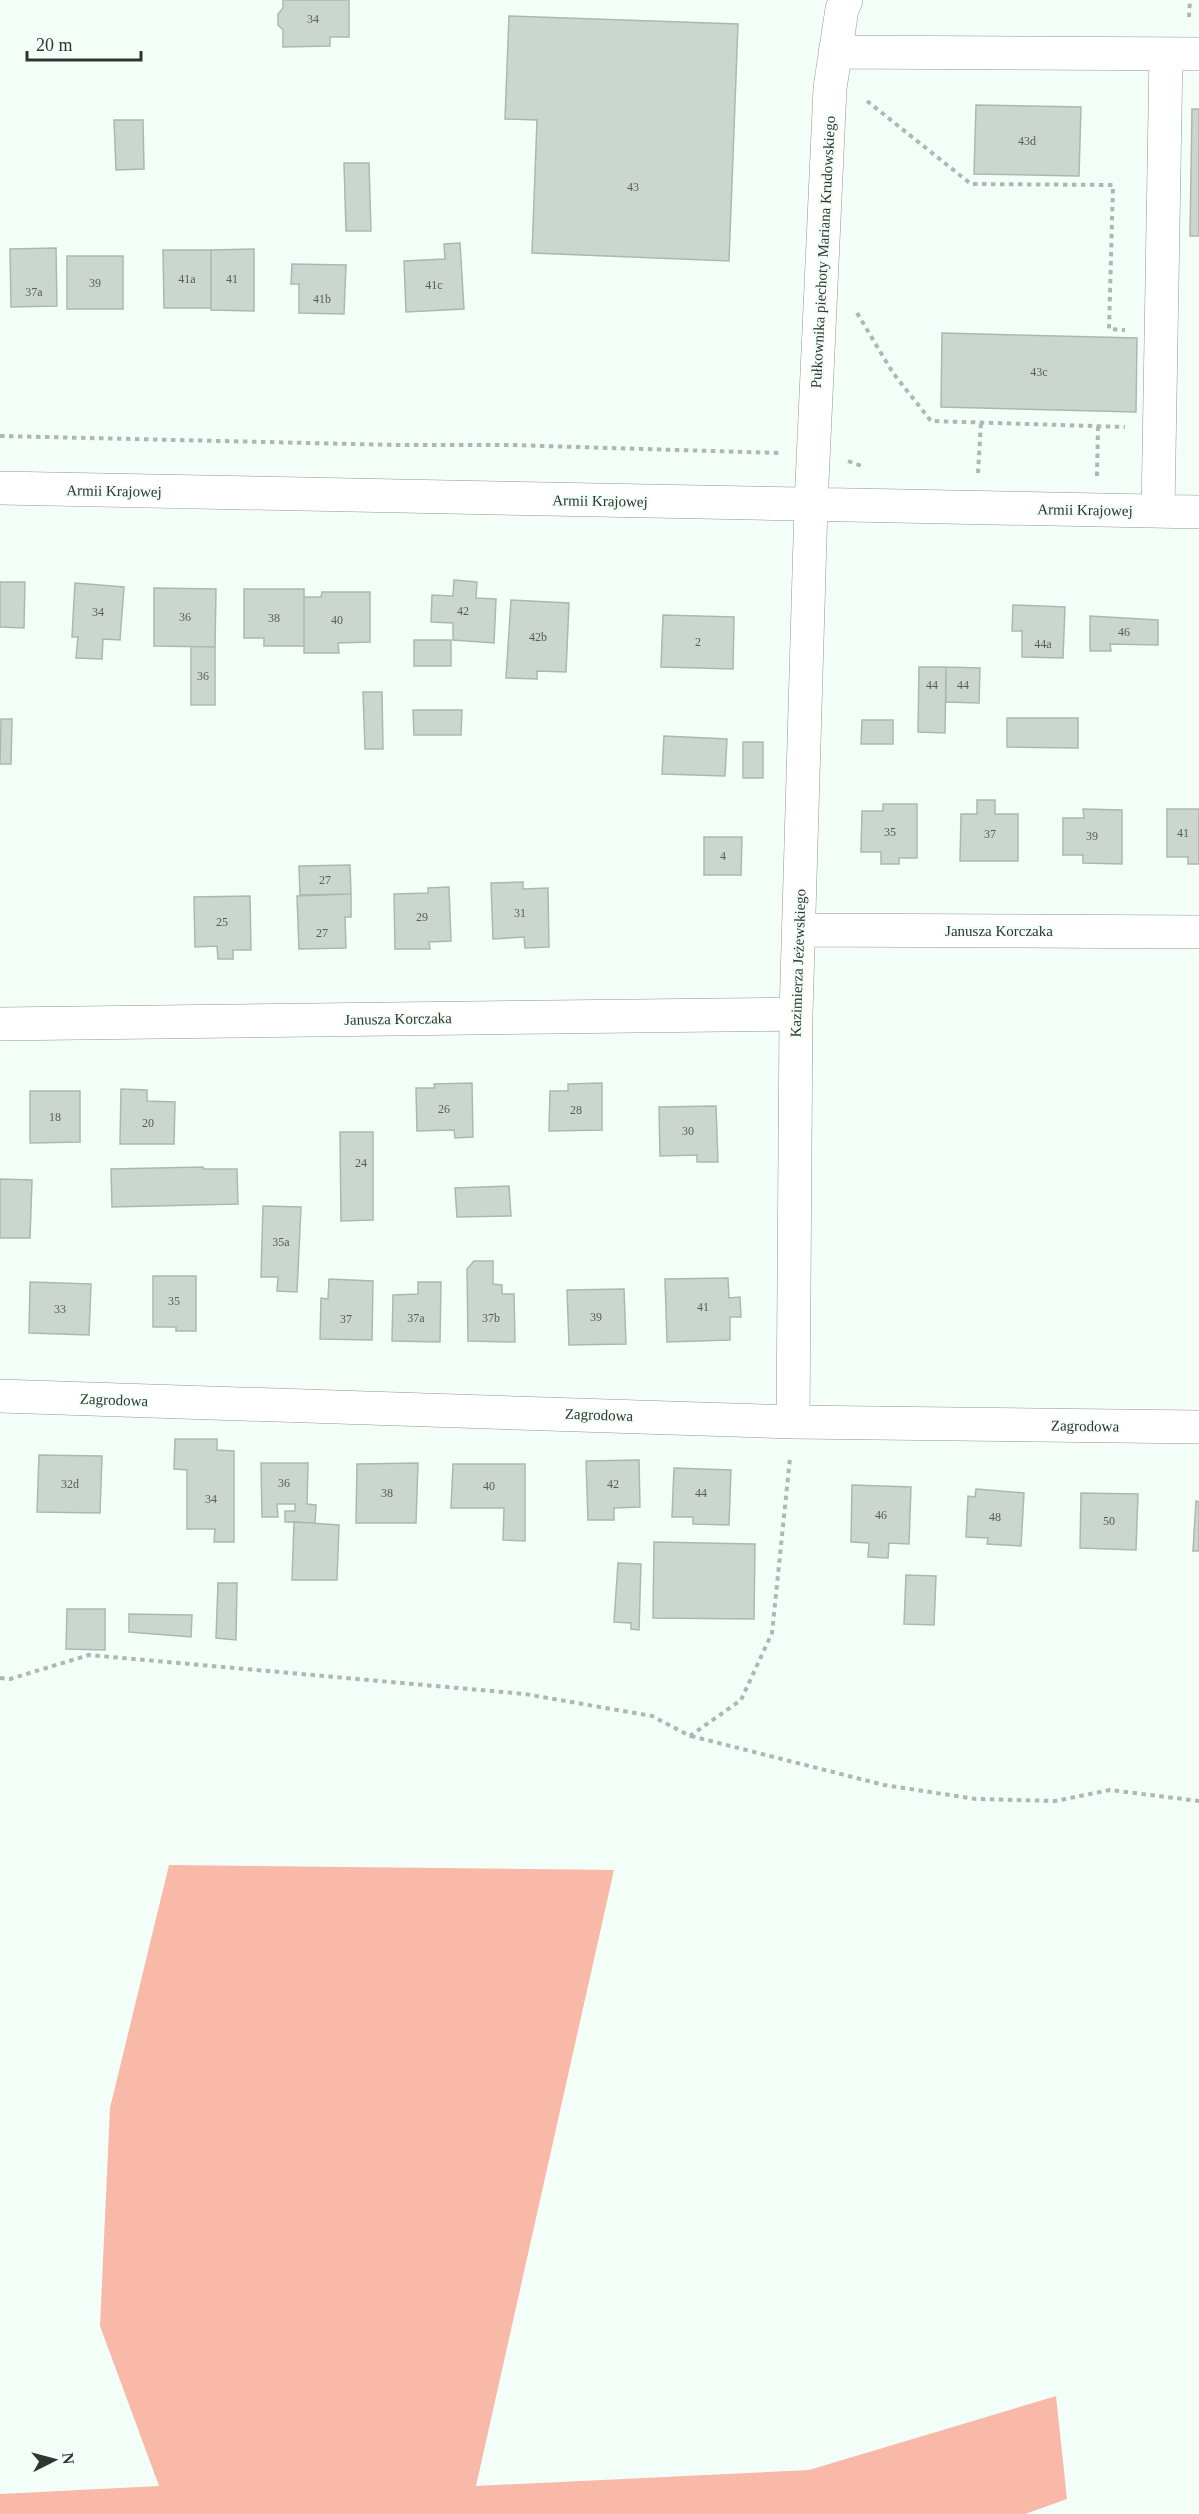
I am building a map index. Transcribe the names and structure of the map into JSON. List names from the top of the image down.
{
  "streets": {
    "street": [
      "Pułkownika piechoty Mariana Krudowskiego",
      "Armii Krajowej",
      "Janusza Korczaka",
      "Kazimierza Jeżewskiego",
      "Zagrodowa"
    ]
  },
  "crossings": [
    ["Pułkownika piechoty Mariana Krudowskiego", "Armii Krajowej"],
    ["Pułkownika piechoty Mariana Krudowskiego", "Kazimierza Jeżewskiego"],
    ["Armii Krajowej", "Kazimierza Jeżewskiego"],
    ["Janusza Korczaka", "Kazimierza Jeżewskiego"],
    ["Kazimierza Jeżewskiego", "Zagrodowa"]
  ],
  "house_numbers": [
    "34",
    "43d",
    "43",
    "41a",
    "41",
    "39",
    "41c",
    "37a",
    "41b",
    "43c",
    "42",
    "34",
    "36",
    "38",
    "40",
    "46",
    "42b",
    "2",
    "44a",
    "36",
    "44",
    "44",
    "35",
    "41",
    "37",
    "39",
    "4",
    "27",
    "31",
    "29",
    "25",
    "27",
    "26",
    "28",
    "18",
    "20",
    "30",
    "24",
    "35a",
    "35",
    "41",
    "33",
    "39",
    "37a",
    "37b",
    "37",
    "36",
    "32d",
    "42",
    "40",
    "38",
    "44",
    "34",
    "46",
    "48",
    "50"
  ],
  "scale_bar": "20 m",
  "north": "right"
}
